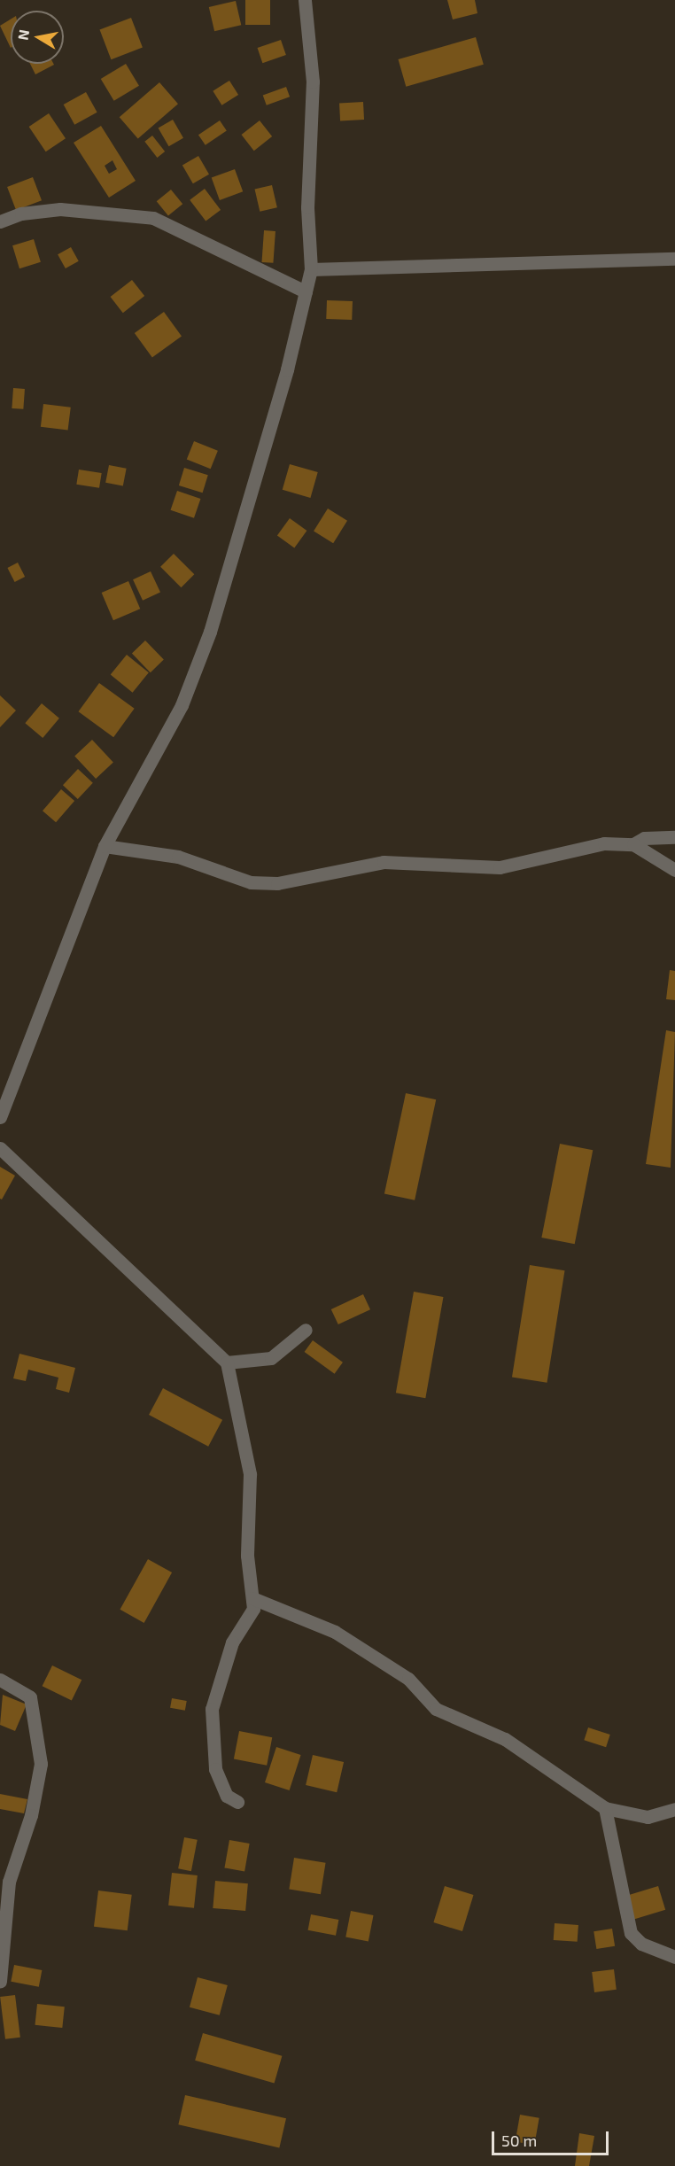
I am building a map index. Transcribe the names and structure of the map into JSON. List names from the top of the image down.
{
  "scale_bar": "50 m",
  "north": "left"
}
